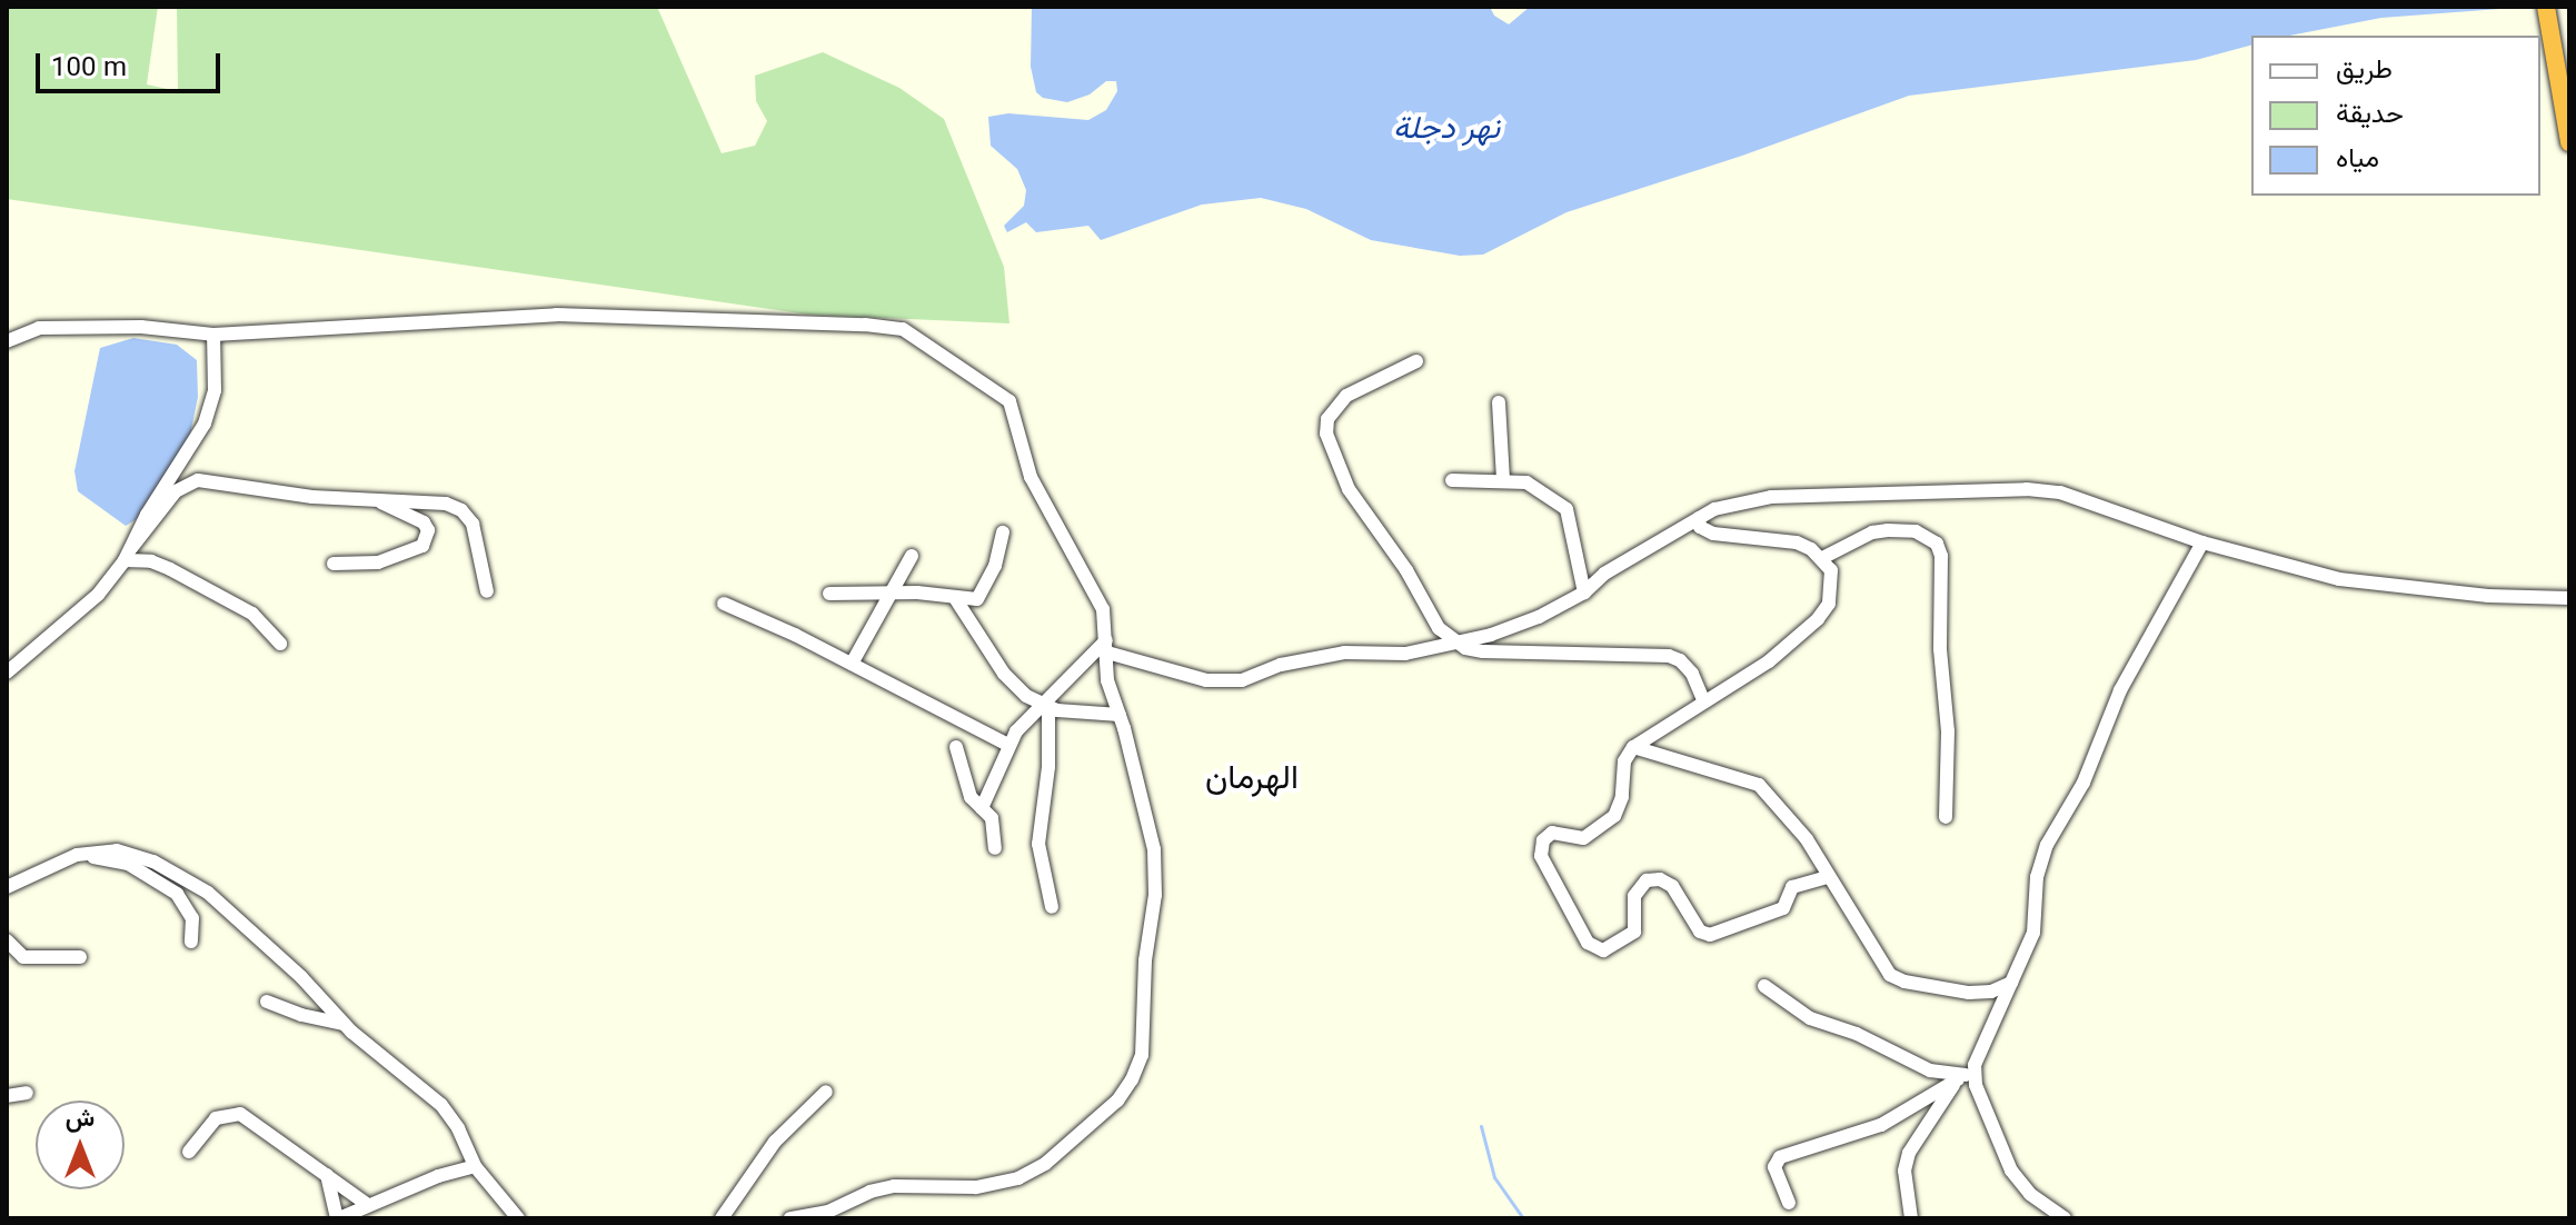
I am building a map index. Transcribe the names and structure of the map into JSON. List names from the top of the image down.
{
  "districts": ["الهرمان"],
  "water": ["نهر دجلة"],
  "legend": ["طريق", "حديقة", "مياه"],
  "scale_bar": "100 m",
  "north": "top"
}
